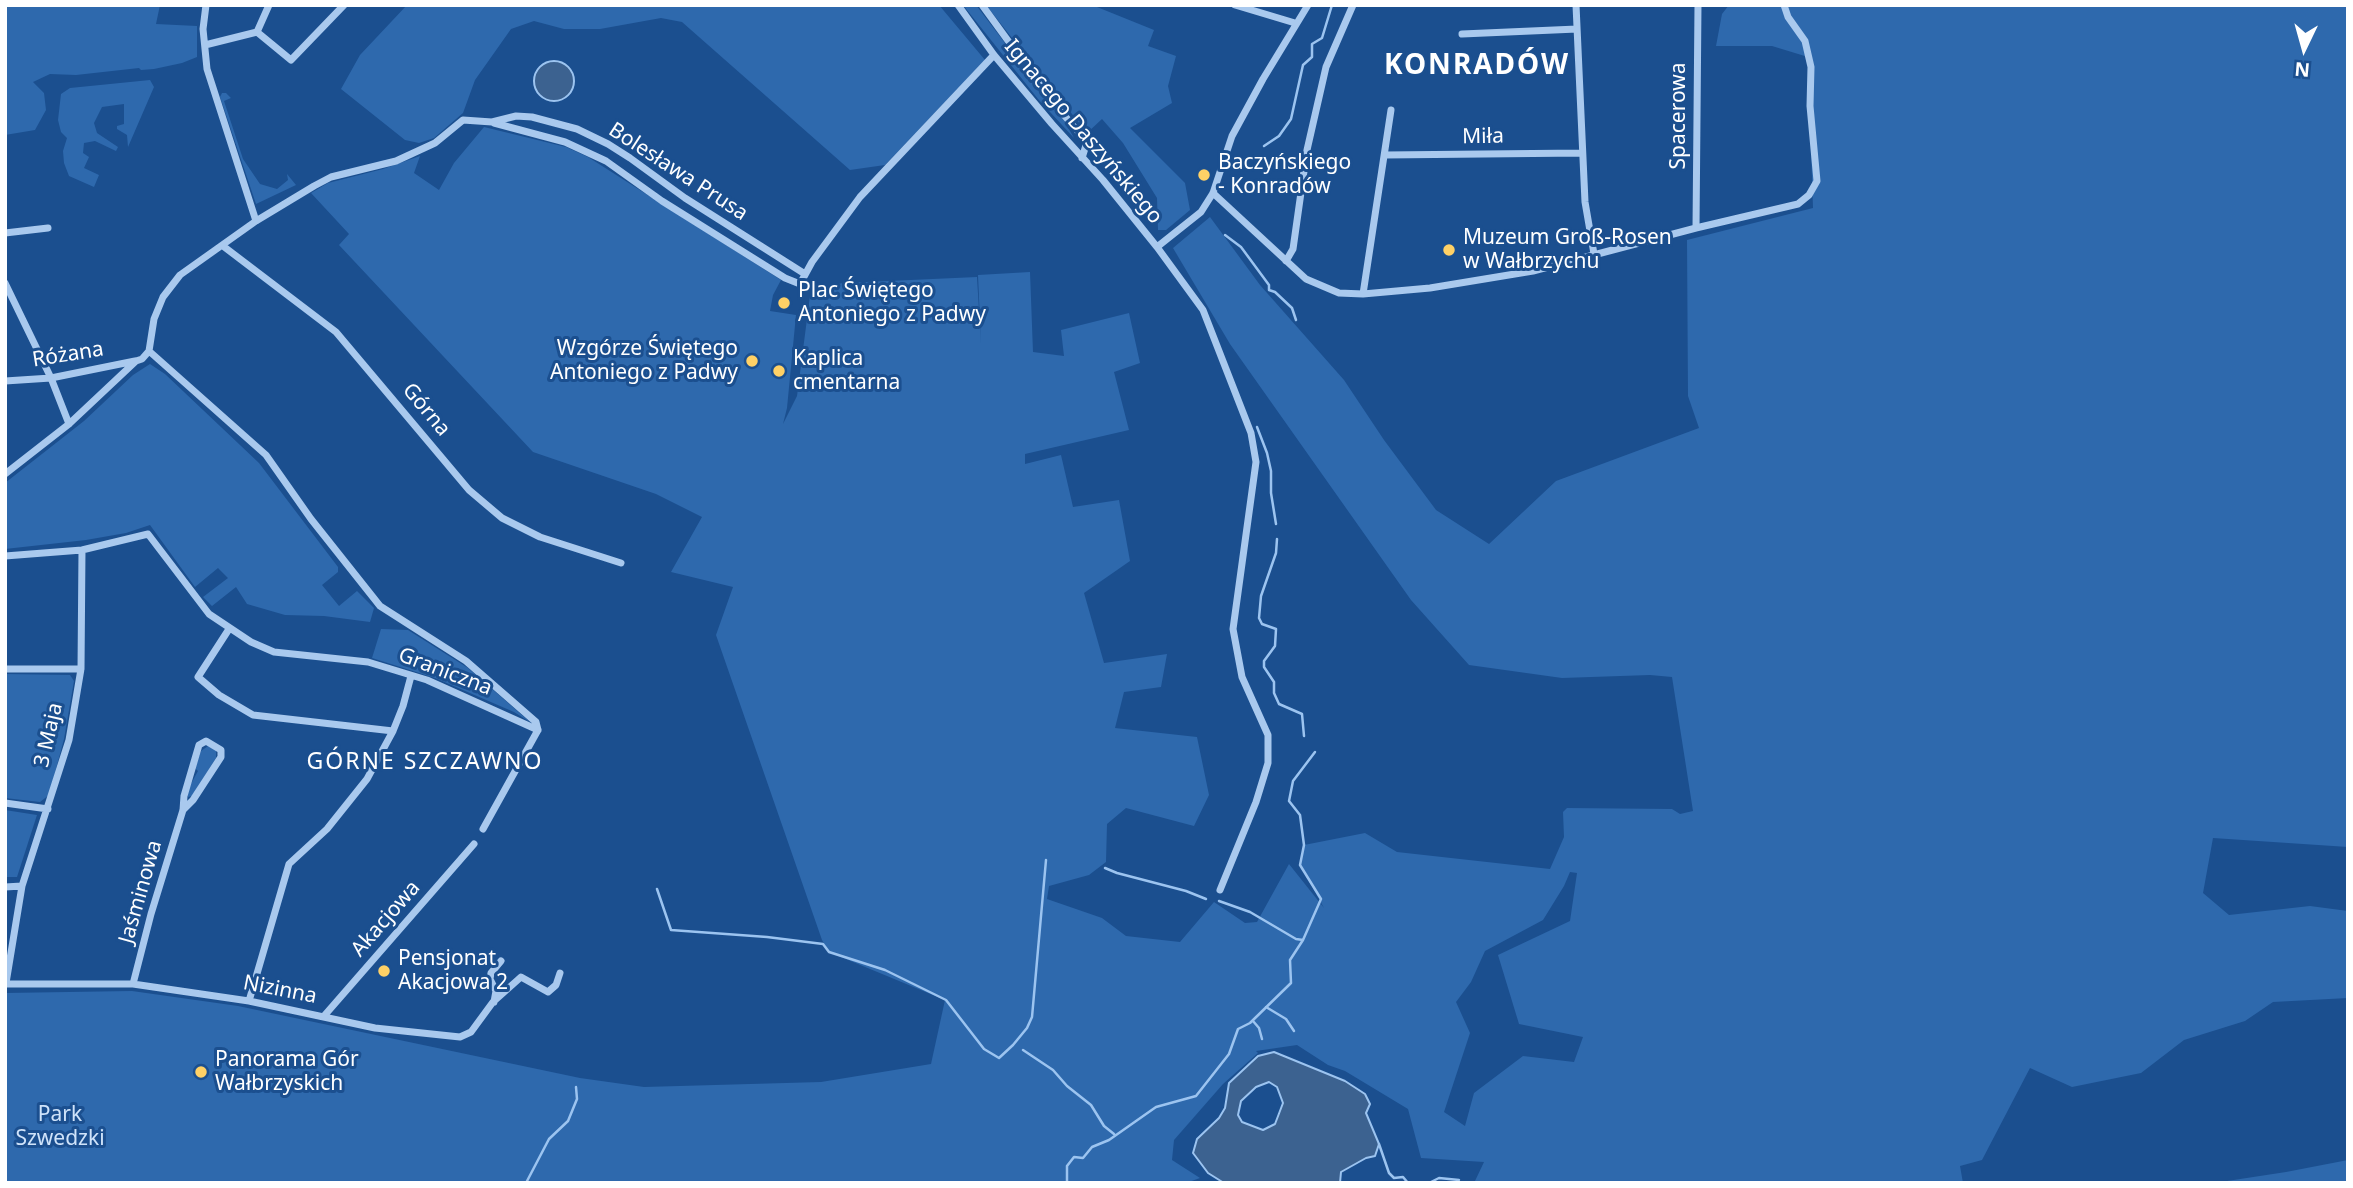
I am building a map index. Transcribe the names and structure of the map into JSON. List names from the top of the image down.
{
  "streets": {
    "street": [
      "Spacerowa",
      "Ignacego Daszyńskiego",
      "Miła",
      "Bolesława Prusa",
      "Różana",
      "Górna",
      "Graniczna",
      "3 Maja",
      "Jaśminowa",
      "Akacjowa",
      "Nizinna"
    ]
  },
  "crossings": [
    ["Bolesława Prusa", "Górna"],
    ["Graniczna", "3 Maja"],
    ["3 Maja", "Nizinna"],
    ["Jaśminowa", "Nizinna"],
    ["Akacjowa", "Nizinna"]
  ],
  "districts": ["KONRADÓW", "GÓRNE SZCZAWNO"],
  "parks": ["Park Szwedzki"],
  "places": [
    "Baczyńskiego - Konradów",
    "Muzeum Groß-Rosen w Wałbrzychu",
    "Plac Świętego Antoniego z Padwy",
    "Wzgórze Świętego Antoniego z Padwy",
    "Kaplica cmentarna",
    "Pensjonat Akacjowa 2",
    "Panorama Gór Wałbrzyskich"
  ],
  "north": "bottom"
}
